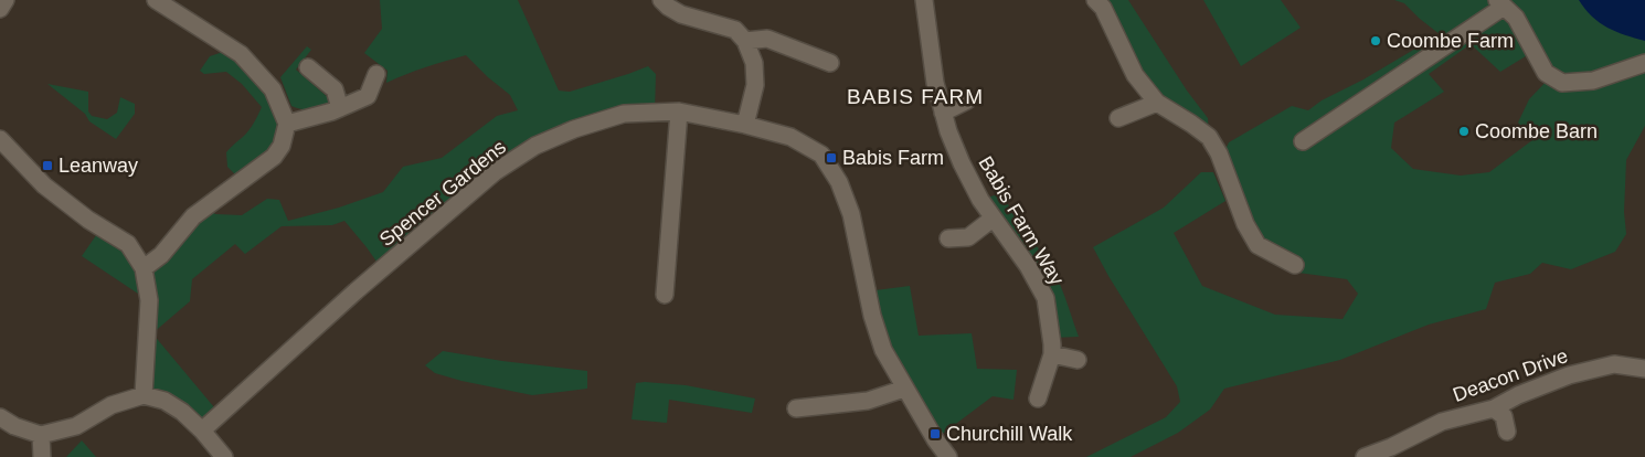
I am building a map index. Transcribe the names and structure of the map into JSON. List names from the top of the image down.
{
  "streets": {
    "street": ["Spencer Gardens", "Babis Farm Way", "Deacon Drive"]
  },
  "districts": ["BABIS FARM"],
  "places": {
    "other": ["Coombe Farm", "Coombe Barn"],
    "transit": ["Babis Farm", "Leanway", "Churchill Walk"]
  }
}
